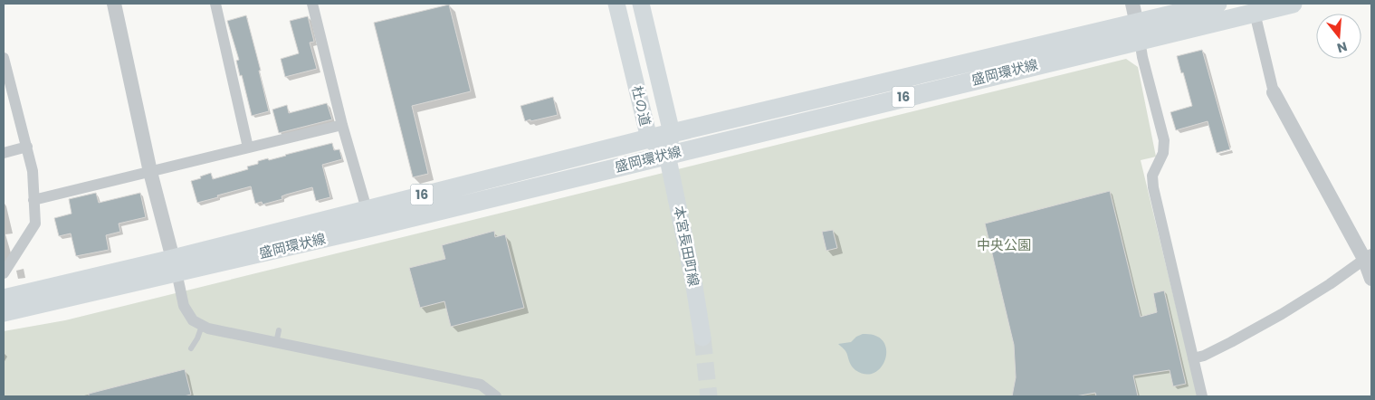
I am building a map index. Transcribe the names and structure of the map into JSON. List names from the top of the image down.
{
  "streets": {
    "main road": [
      "盛岡環状線",
      "16",
      "杜の道",
      "本宮長田町線"
    ]
  },
  "crossings": [
    ["盛岡環状線", "杜の道"],
    ["盛岡環状線", "本宮長田町線"],
    ["杜の道", "本宮長田町線"]
  ],
  "parks": ["中央公園"],
  "north": "bottom"
}
